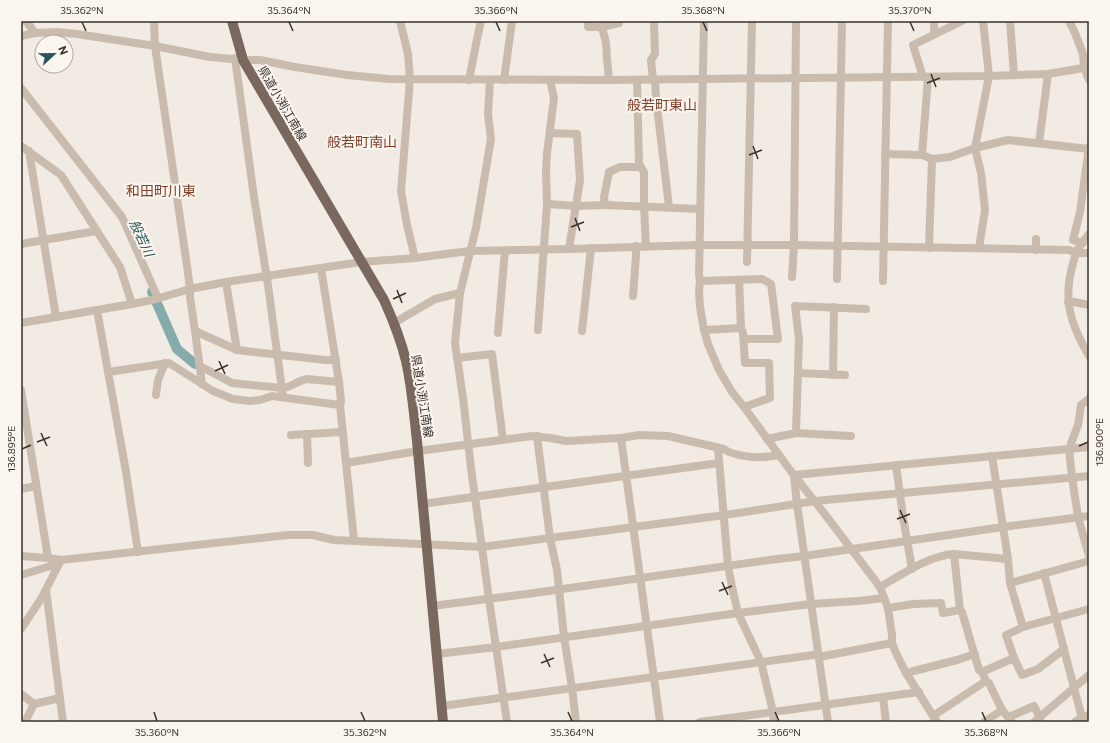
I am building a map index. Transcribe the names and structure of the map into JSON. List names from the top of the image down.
{
  "streets": {
    "main road": ["県道小渕江南線"]
  },
  "districts": ["般若町東山", "般若町南山", "和田町川東"],
  "water": ["般若川"],
  "north": "right",
  "coordinates": [
    "35.362°N",
    "35.364°N",
    "35.366°N",
    "35.368°N",
    "35.370°N",
    "136.900°E",
    "136.895°E",
    "35.360°N"
  ]
}
